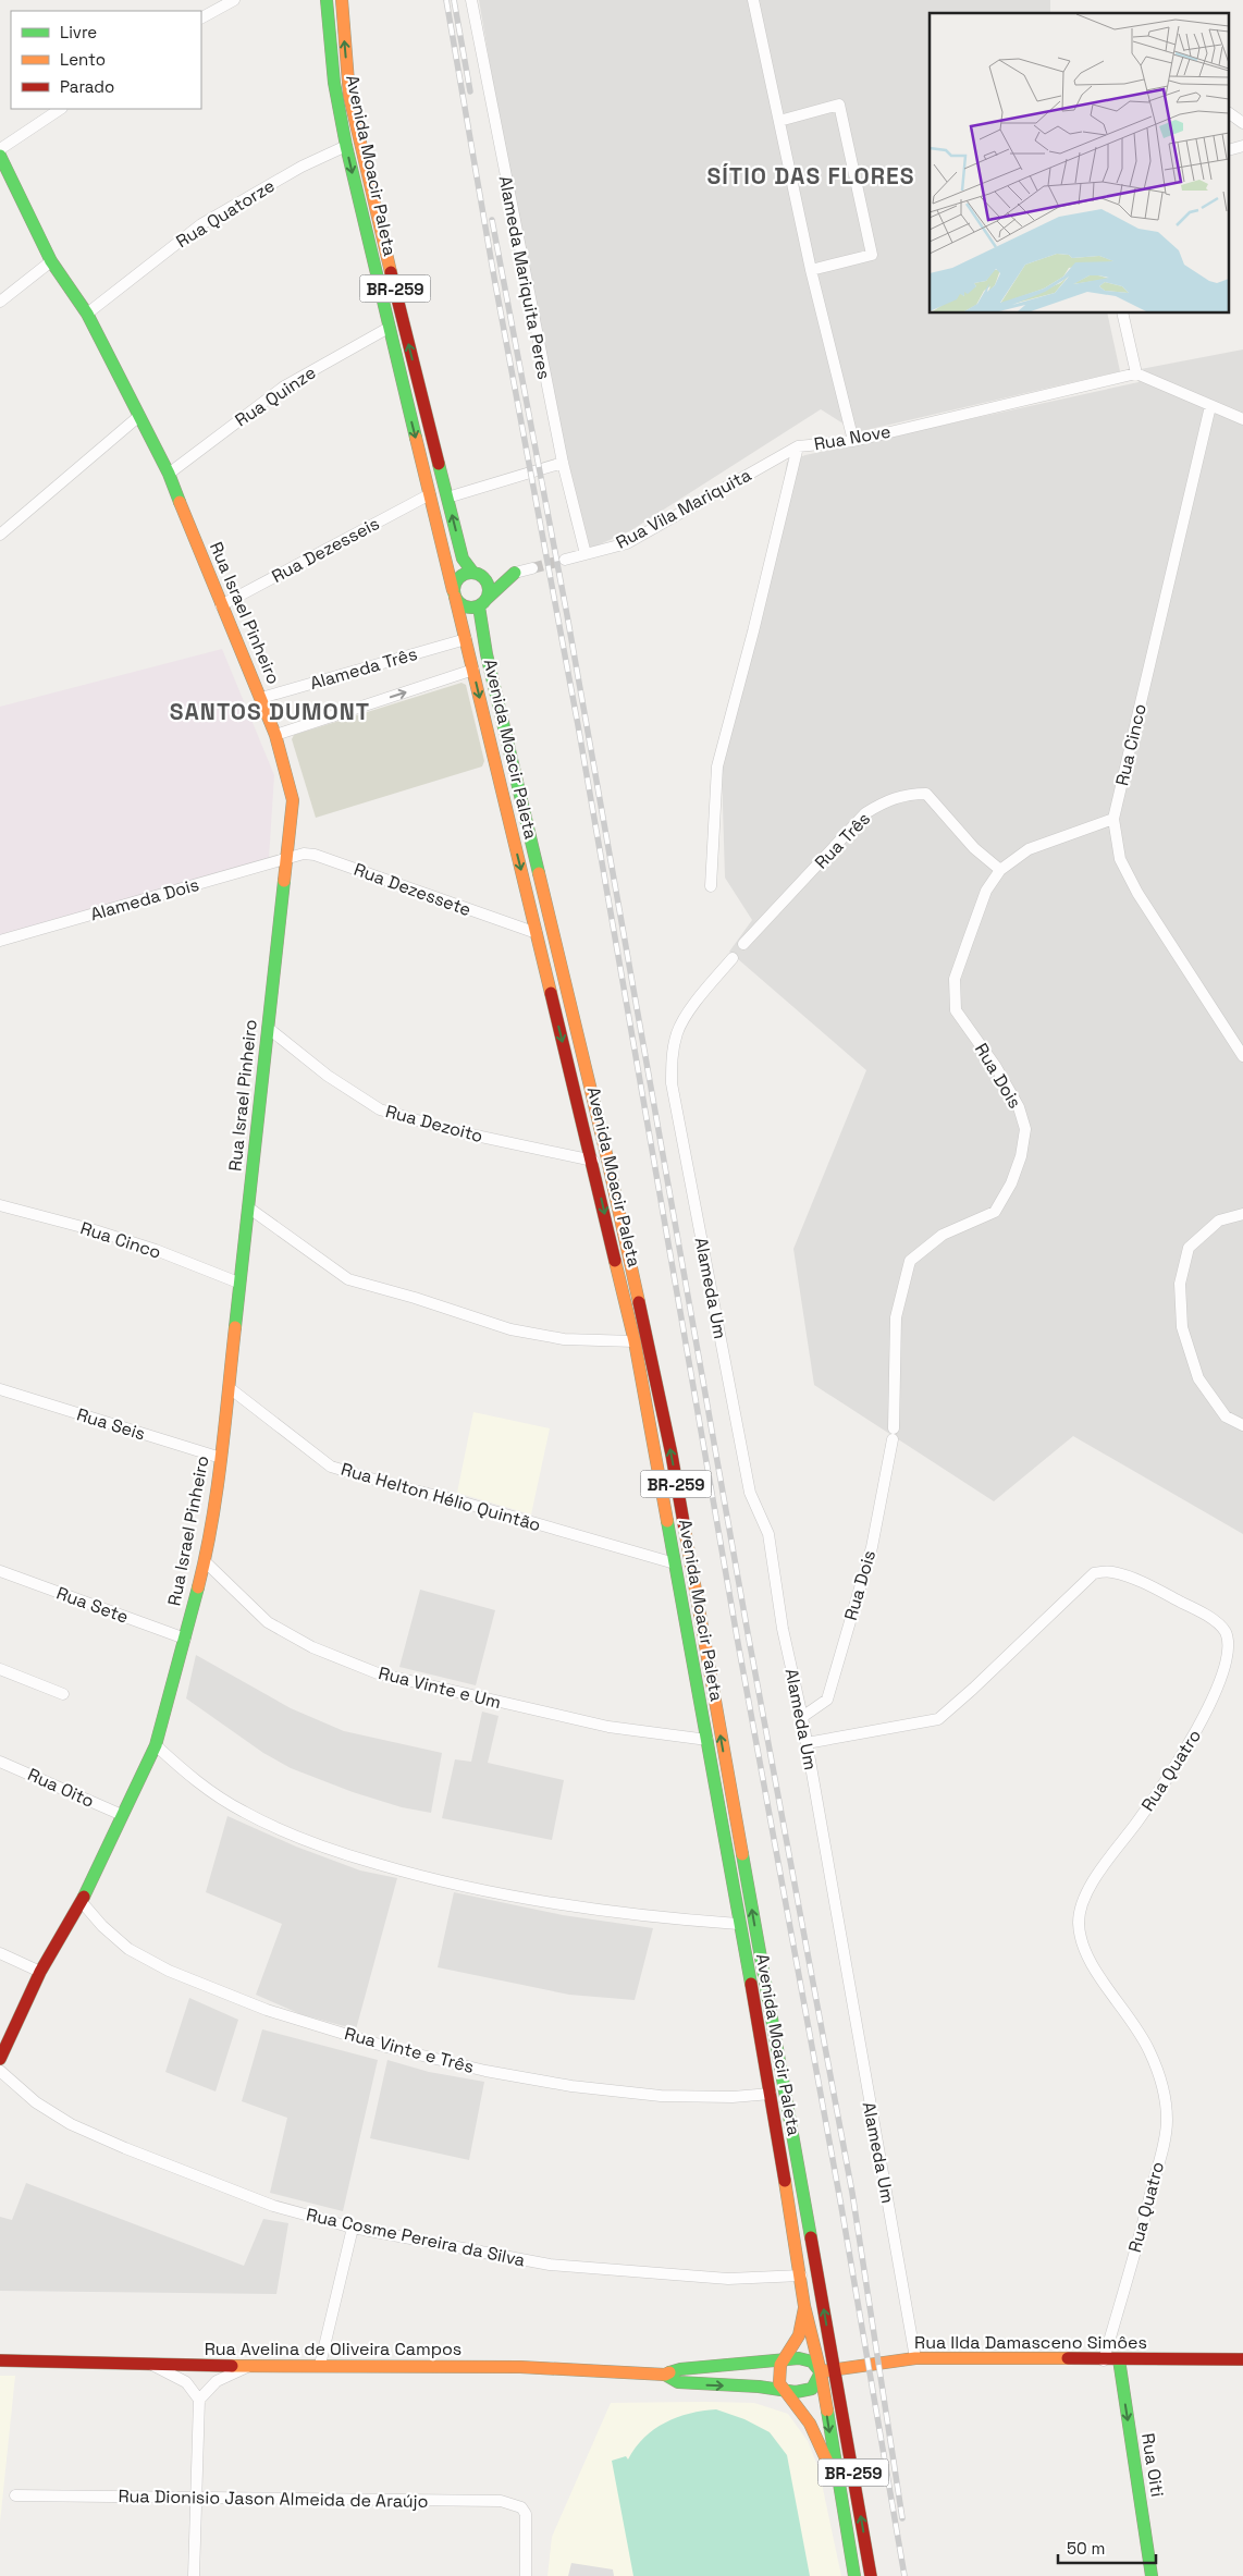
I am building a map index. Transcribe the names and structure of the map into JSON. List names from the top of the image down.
{
  "streets": {
    "main road": [
      "Avenida Moacir Paleta",
      "BR-259",
      "Rua Israel Pinheiro",
      "Rua Ilda Damasceno Simôes",
      "Rua Avelina de Oliveira Campos",
      "Rua Oiti"
    ],
    "street": [
      "Rua Quatorze",
      "Alameda Mariquita Peres",
      "Rua Quinze",
      "Rua Nove",
      "Rua Vila Mariquita",
      "Rua Dezesseis",
      "Alameda Três",
      "Rua Cinco",
      "Rua Três",
      "Rua Dezessete",
      "Alameda Dois",
      "Rua Dois",
      "Rua Dezoito",
      "Alameda Um",
      "Rua Seis",
      "Rua Helton Hélio Quintão",
      "Rua Sete",
      "Rua Vinte e Um",
      "Rua Quatro",
      "Rua Oito",
      "Rua Vinte e Três",
      "Rua Cosme Pereira da Silva",
      "Rua Dionisio Jason Almeida de Araújo"
    ]
  },
  "crossings": [
    ["Avenida Moacir Paleta", "Rua Quatorze"],
    ["Avenida Moacir Paleta", "Rua Quinze"],
    ["Avenida Moacir Paleta", "Rua Dezesseis"],
    ["Avenida Moacir Paleta", "Alameda Três"],
    ["Avenida Moacir Paleta", "Rua Dezessete"],
    ["Avenida Moacir Paleta", "Rua Dezoito"],
    ["Avenida Moacir Paleta", "Rua Helton Hélio Quintão"],
    ["Avenida Moacir Paleta", "Rua Vinte e Um"],
    ["Avenida Moacir Paleta", "Rua Vinte e Três"],
    ["Avenida Moacir Paleta", "Rua Cosme Pereira da Silva"],
    ["Avenida Moacir Paleta", "Rua Ilda Damasceno Simôes"],
    ["Avenida Moacir Paleta", "Rua Avelina de Oliveira Campos"],
    ["Rua Quatorze", "Rua Israel Pinheiro"],
    ["Alameda Mariquita Peres", "Rua Vila Mariquita"],
    ["Rua Quinze", "Rua Israel Pinheiro"],
    ["Rua Nove", "Rua Vila Mariquita"],
    ["Rua Dezesseis", "Rua Israel Pinheiro"],
    ["Rua Israel Pinheiro", "Alameda Três"],
    ["Rua Israel Pinheiro", "Rua Cinco"],
    ["Rua Israel Pinheiro", "Rua Dezessete"],
    ["Rua Israel Pinheiro", "Alameda Dois"],
    ["Rua Israel Pinheiro", "Rua Dezoito"],
    ["Rua Israel Pinheiro", "Rua Seis"],
    ["Rua Israel Pinheiro", "Rua Helton Hélio Quintão"],
    ["Rua Israel Pinheiro", "Rua Sete"],
    ["Rua Israel Pinheiro", "Rua Vinte e Um"],
    ["Rua Israel Pinheiro", "Rua Oito"],
    ["Rua Israel Pinheiro", "Rua Vinte e Três"],
    ["Rua Cinco", "Rua Dois"],
    ["Rua Três", "Rua Dois"],
    ["Rua Dezessete", "Alameda Dois"],
    ["Rua Dois", "Alameda Um"],
    ["Alameda Um", "Rua Quatro"],
    ["Alameda Um", "Rua Ilda Damasceno Simôes"],
    ["Rua Quatro", "Rua Ilda Damasceno Simôes"],
    ["Rua Ilda Damasceno Simôes", "Rua Avelina de Oliveira Campos"],
    ["Rua Ilda Damasceno Simôes", "Rua Oiti"]
  ],
  "one_way": ["Rua Oiti"],
  "districts": ["SÍTIO DAS FLORES", "SANTOS DUMONT"],
  "legend": ["Livre", "Lento", "Parado"],
  "scale_bar": "50 m"
}
